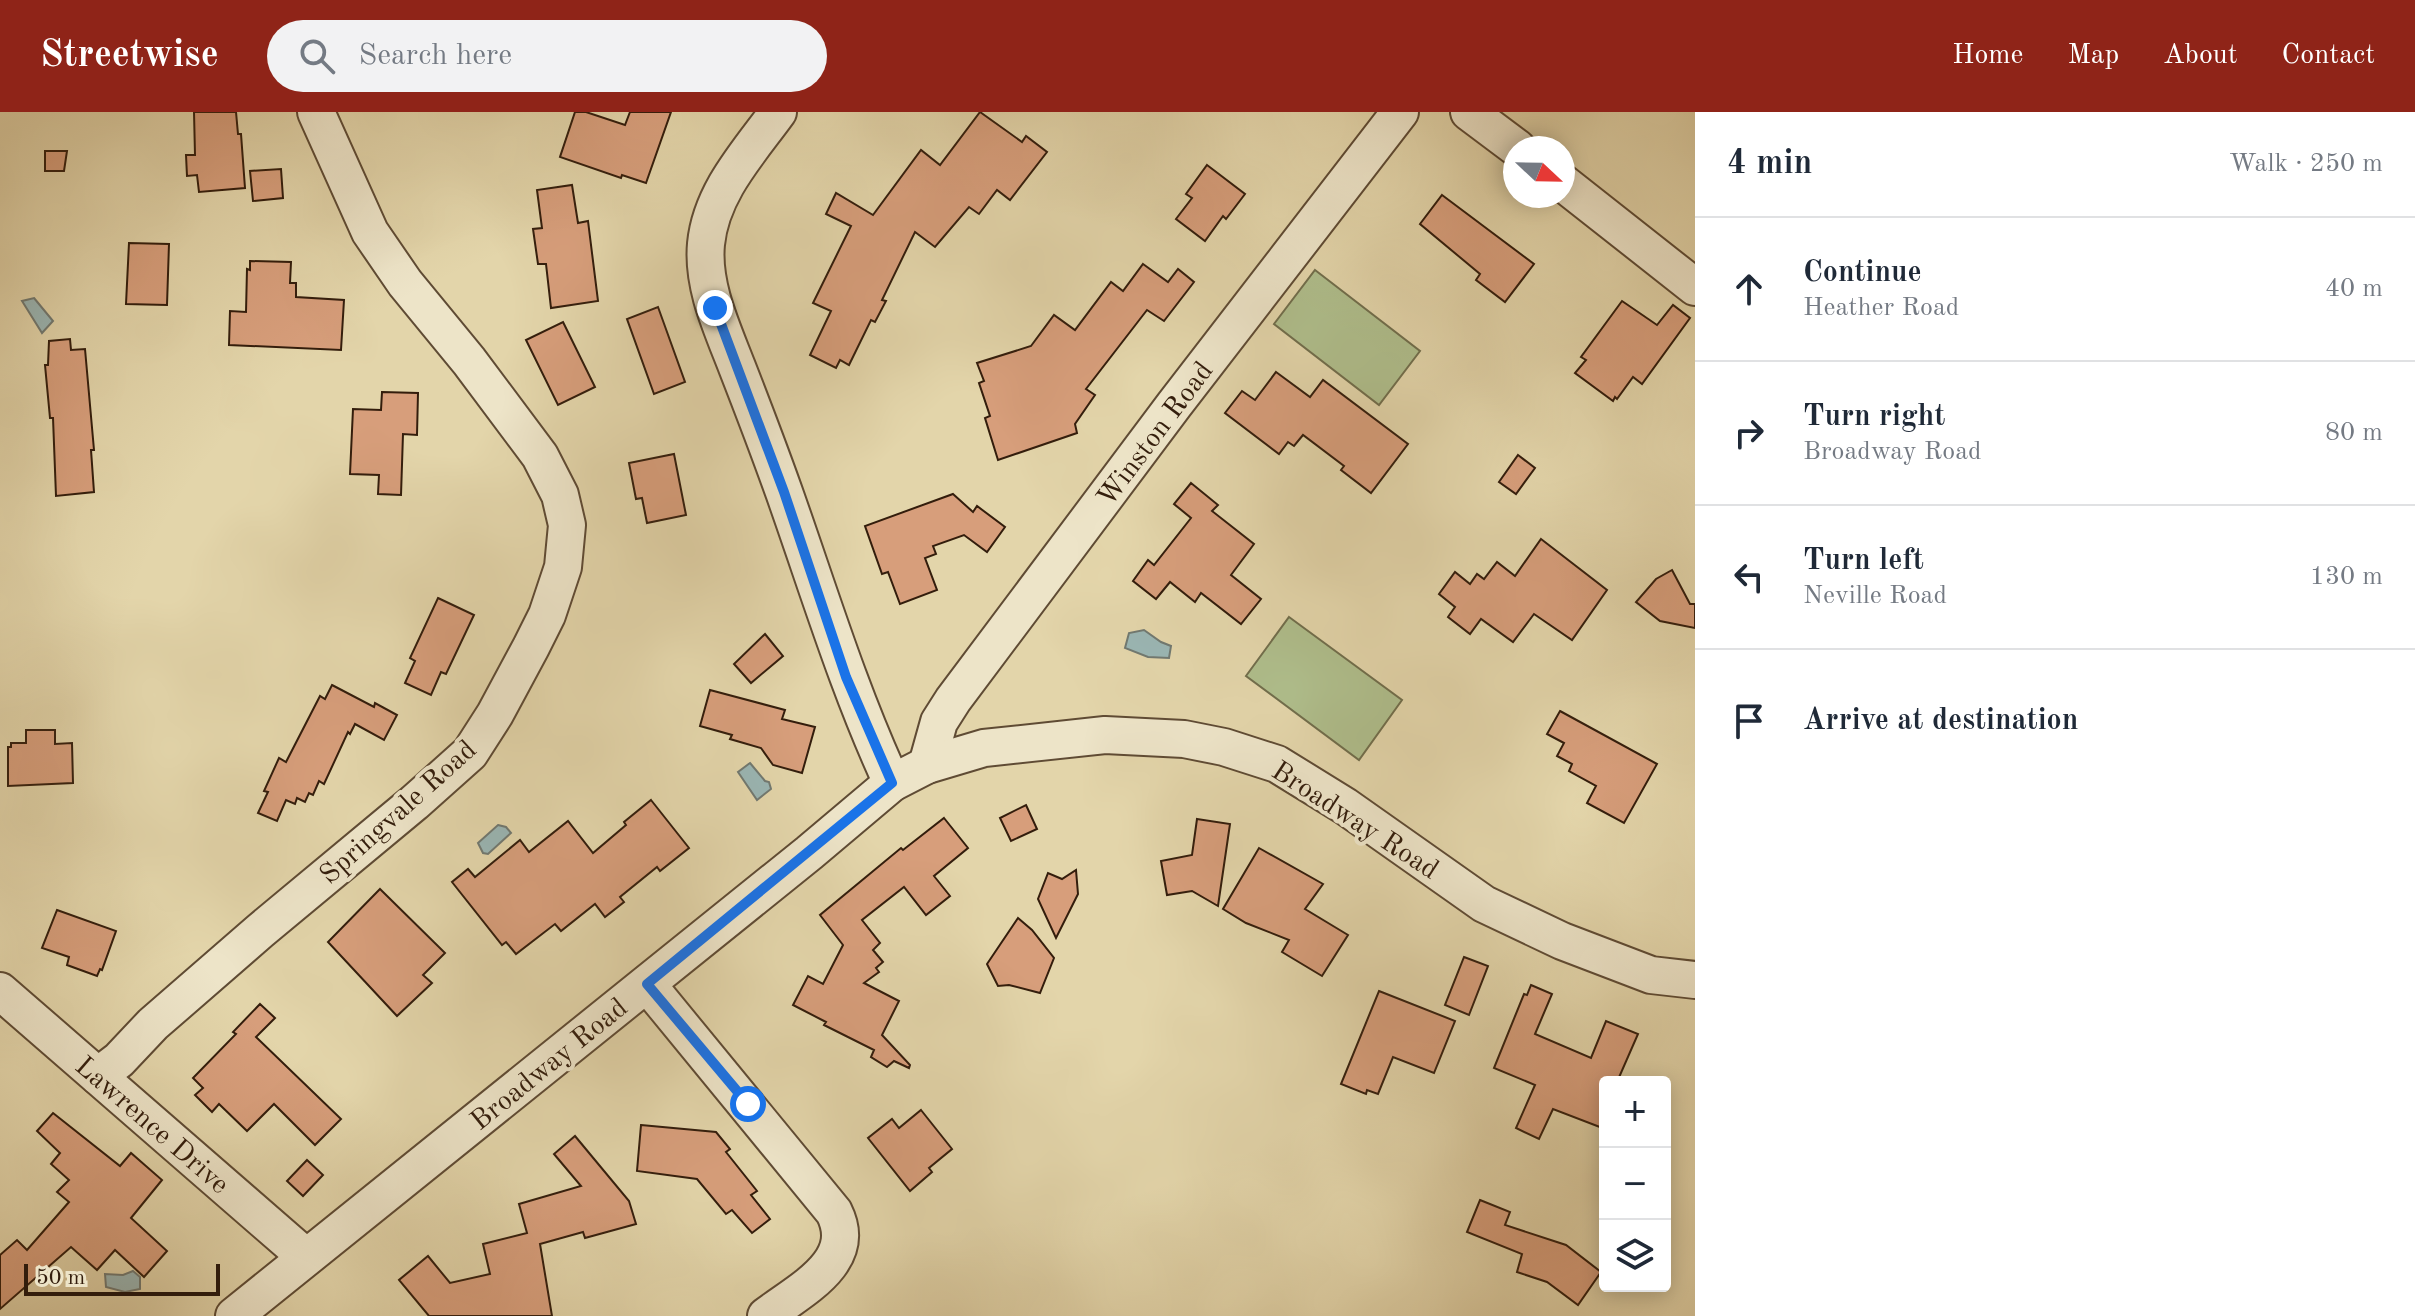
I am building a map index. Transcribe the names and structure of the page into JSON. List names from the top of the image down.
{
  "streets": {
    "street": [
      "Winston Road",
      "Springvale Road",
      "Broadway Road",
      "Lawrence Drive"
    ]
  },
  "crossings": [
    ["Winston Road", "Broadway Road"],
    ["Springvale Road", "Lawrence Drive"],
    ["Broadway Road", "Lawrence Drive"]
  ],
  "scale_bar": "50 m",
  "north": "right",
  "page": {
    "header": "Streetwise",
    "search": "Search here",
    "nav": [
      "Home",
      "Map",
      "About",
      "Contact"
    ],
    "heading": ["4 min", "Walk · 250 m"],
    "list": [
      ["Continue", "Heather Road", "40 m"],
      ["Turn right", "Broadway Road", "80 m"],
      ["Turn left", "Neville Road", "130 m"],
      "Arrive at destination"
    ],
    "map_buttons": ["+", "−"],
    "scale": "50 m"
  }
}
